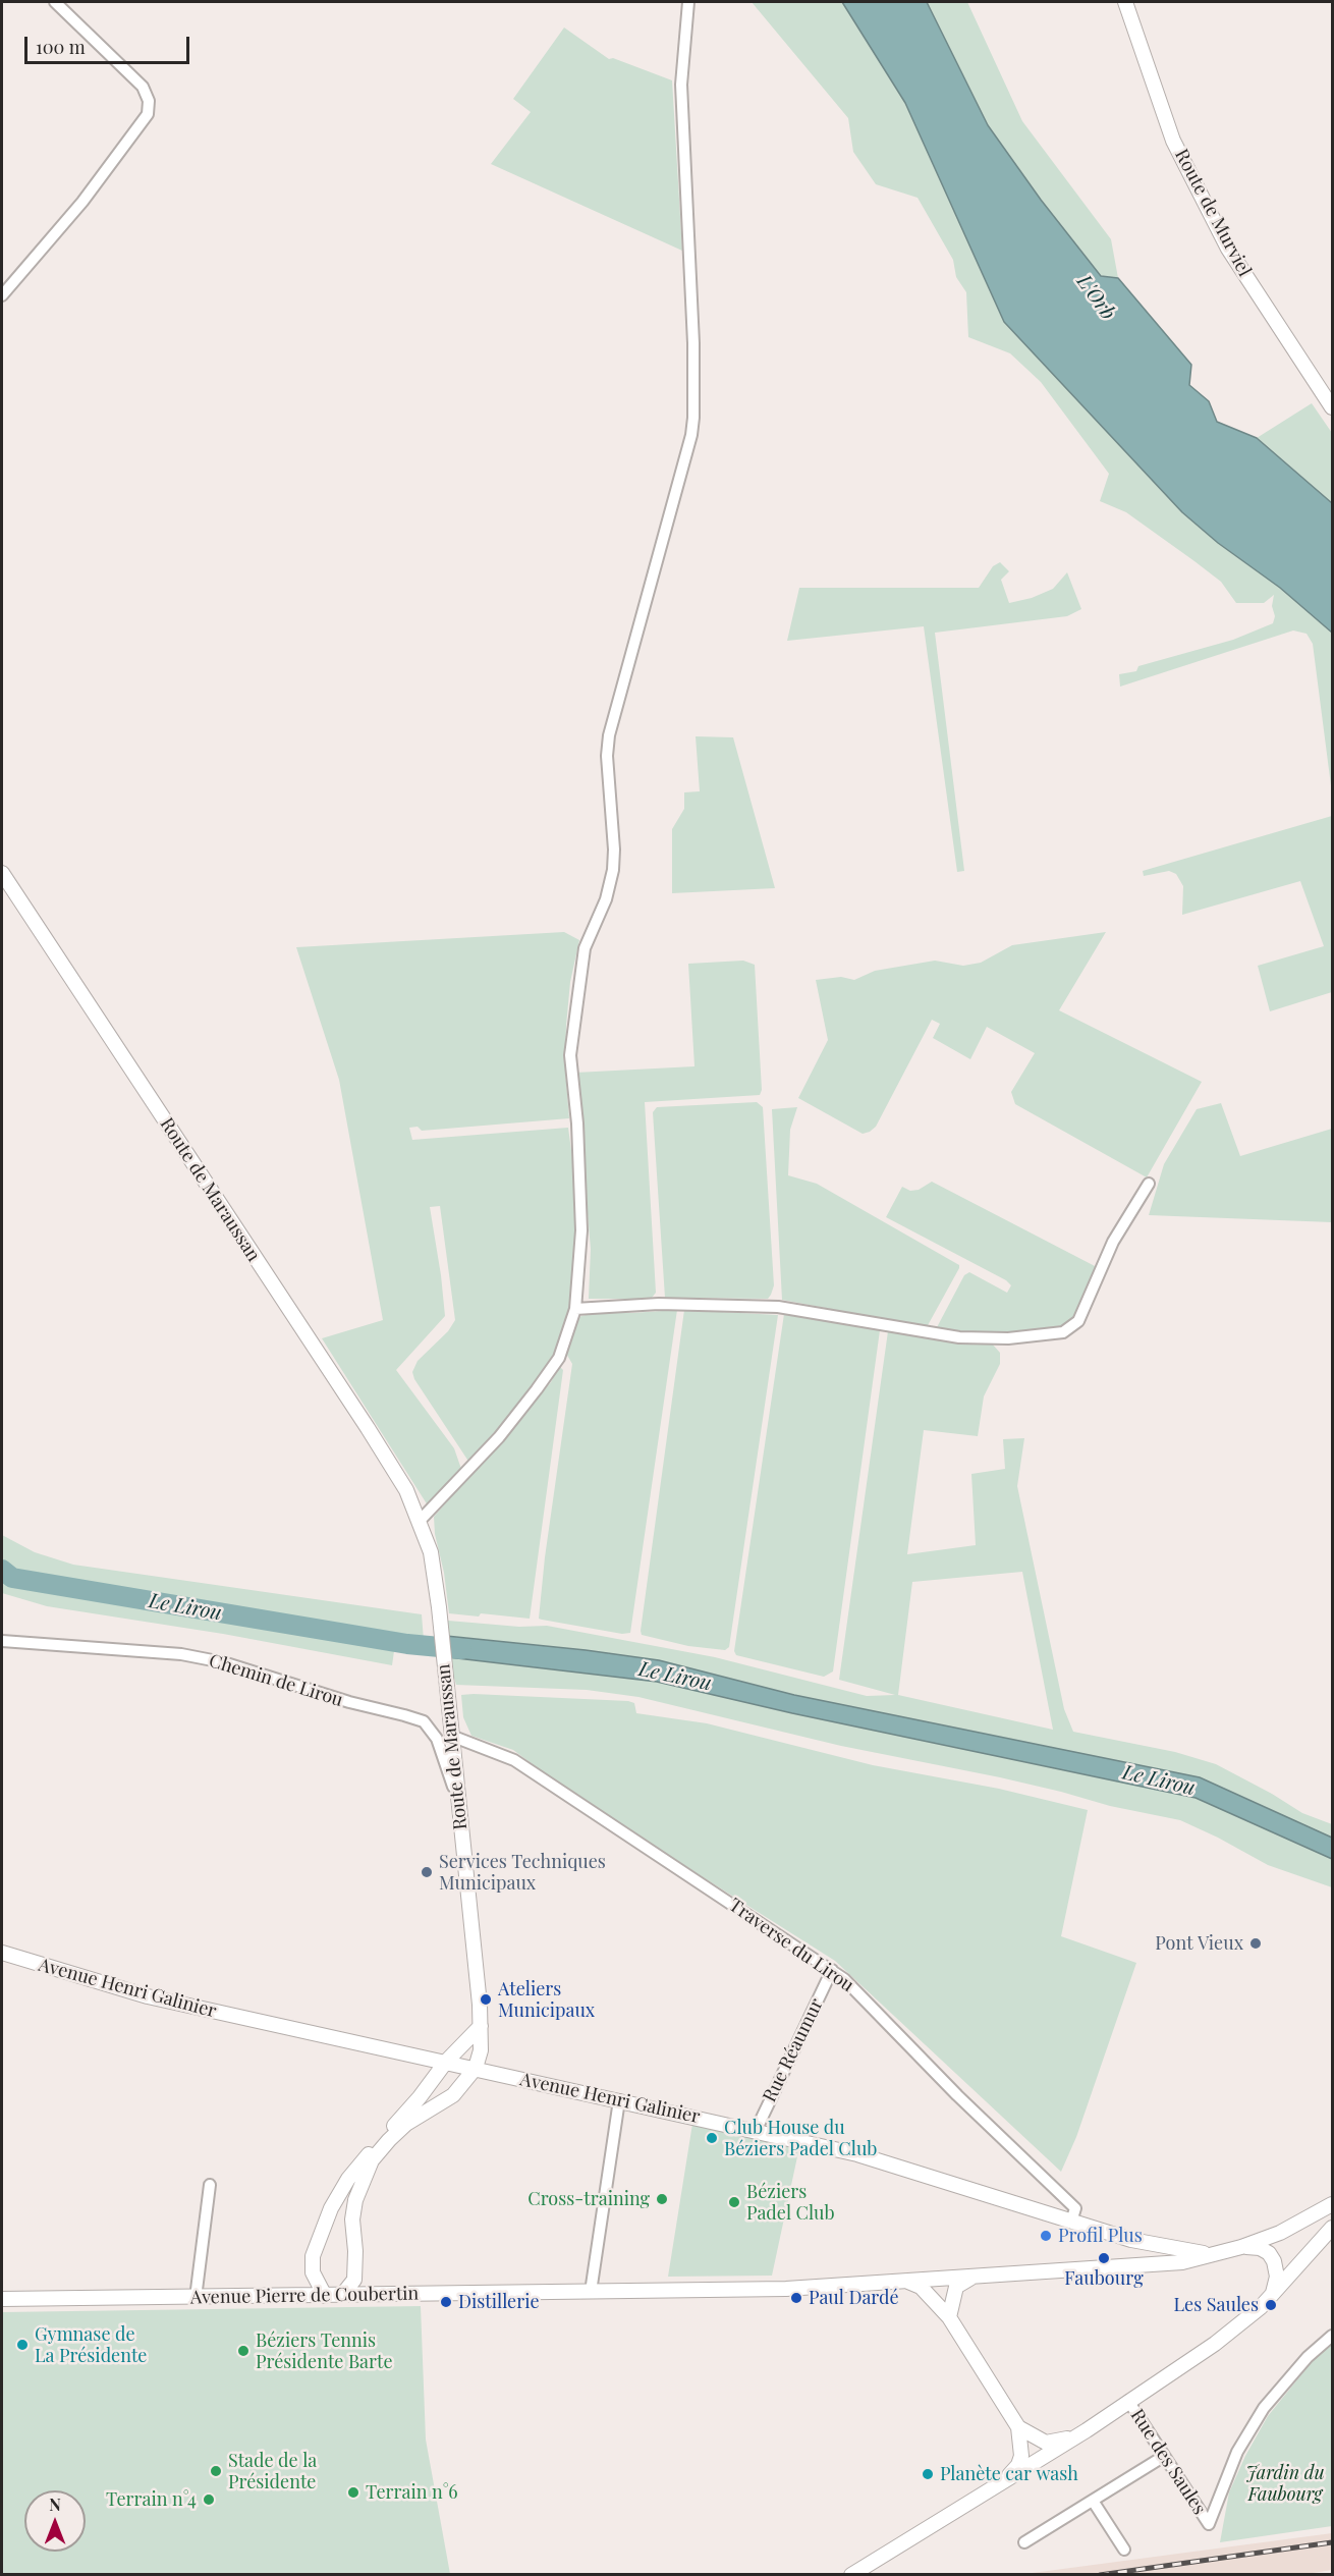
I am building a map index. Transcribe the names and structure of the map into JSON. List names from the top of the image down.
{
  "streets": {
    "main road": [
      "Route de Murviel",
      "Route de Maraussan",
      "Avenue Henri Galinier",
      "Avenue Pierre de Coubertin"
    ],
    "street": [
      "Chemin de Lirou",
      "Traverse du Lirou",
      "Rue Réaumur",
      "Rue des Saules"
    ]
  },
  "crossings": [
    ["Route de Maraussan", "Chemin de Lirou"],
    ["Route de Maraussan", "Traverse du Lirou"],
    ["Route de Maraussan", "Avenue Henri Galinier"],
    ["Traverse du Lirou", "Avenue Henri Galinier"],
    ["Traverse du Lirou", "Rue Réaumur"],
    ["Avenue Henri Galinier", "Rue Réaumur"],
    ["Avenue Henri Galinier", "Avenue Pierre de Coubertin"]
  ],
  "water": ["L'Orb", "Le Lirou"],
  "parks": ["Jardin du Faubourg"],
  "places": [
    "Services Techniques Municipaux",
    "Pont Vieux",
    "Ateliers Municipaux",
    "Club House du Béziers Padel Club",
    "Cross-training",
    "Béziers Padel Club",
    "Profil Plus",
    "Faubourg",
    "Paul Dardé",
    "Distillerie",
    "Les Saules",
    "Gymnase de La Présidente",
    "Béziers Tennis Présidente Barte",
    "Stade de la Présidente",
    "Planète car wash",
    "Terrain n°6",
    "Terrain n°4"
  ],
  "scale_bar": "100 m",
  "north": "top"
}
